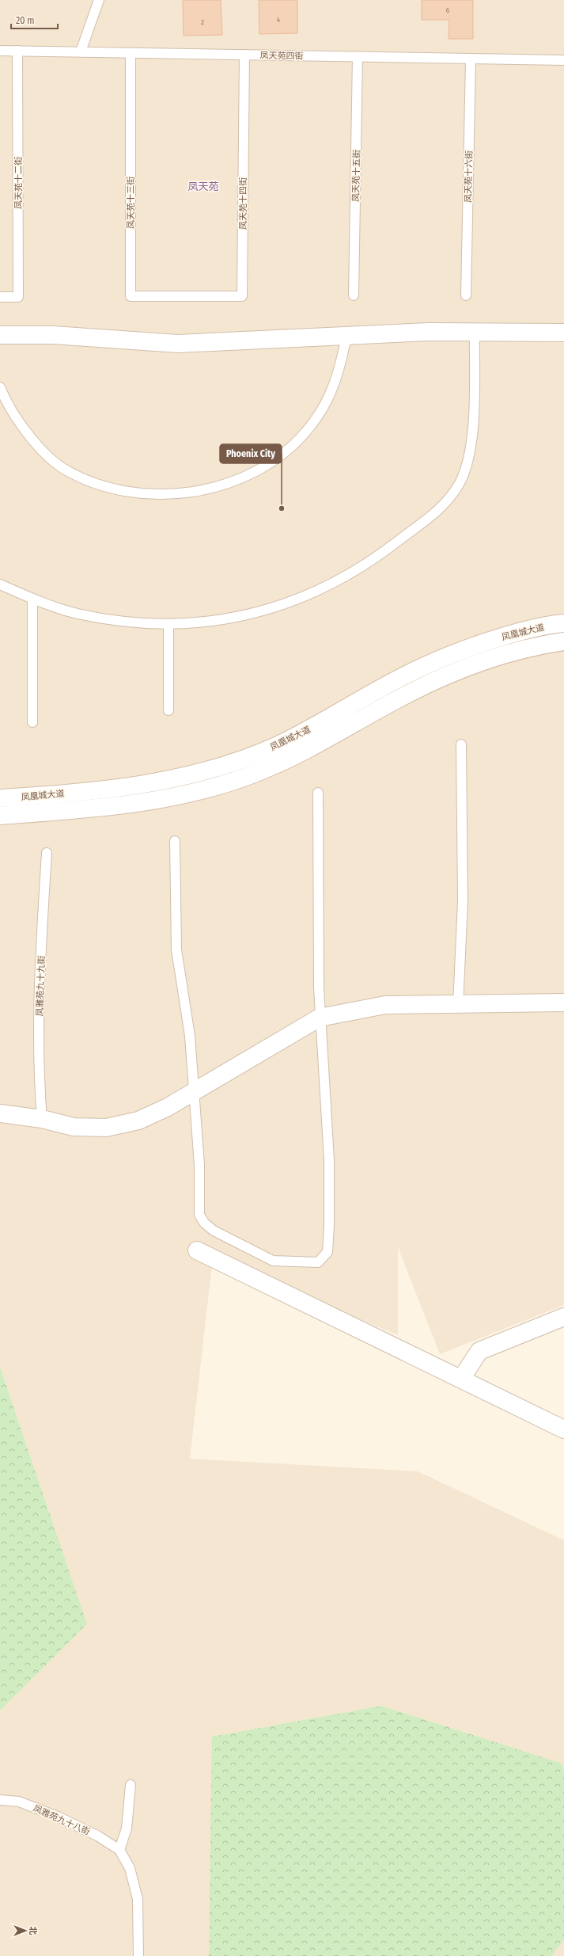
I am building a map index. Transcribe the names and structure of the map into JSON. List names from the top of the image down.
{
  "streets": {
    "street": ["凤凰城大道"],
    "lane": [
      "凤天苑四街",
      "凤天苑十五街",
      "凤天苑十六街",
      "凤天苑十二街",
      "凤天苑十三街",
      "凤天苑十四街",
      "凤雅苑九十九街",
      "凤雅苑九十八街"
    ]
  },
  "crossings": [
    ["凤天苑四街", "凤天苑十五街"],
    ["凤天苑四街", "凤天苑十六街"],
    ["凤天苑四街", "凤天苑十二街"],
    ["凤天苑四街", "凤天苑十三街"],
    ["凤天苑四街", "凤天苑十四街"],
    ["凤天苑十三街", "凤天苑十四街"]
  ],
  "districts": ["凤天苑"],
  "places": ["Phoenix City"],
  "house_numbers": ["6", "4", "2"],
  "scale_bar": "20 m",
  "north": "right"
}
